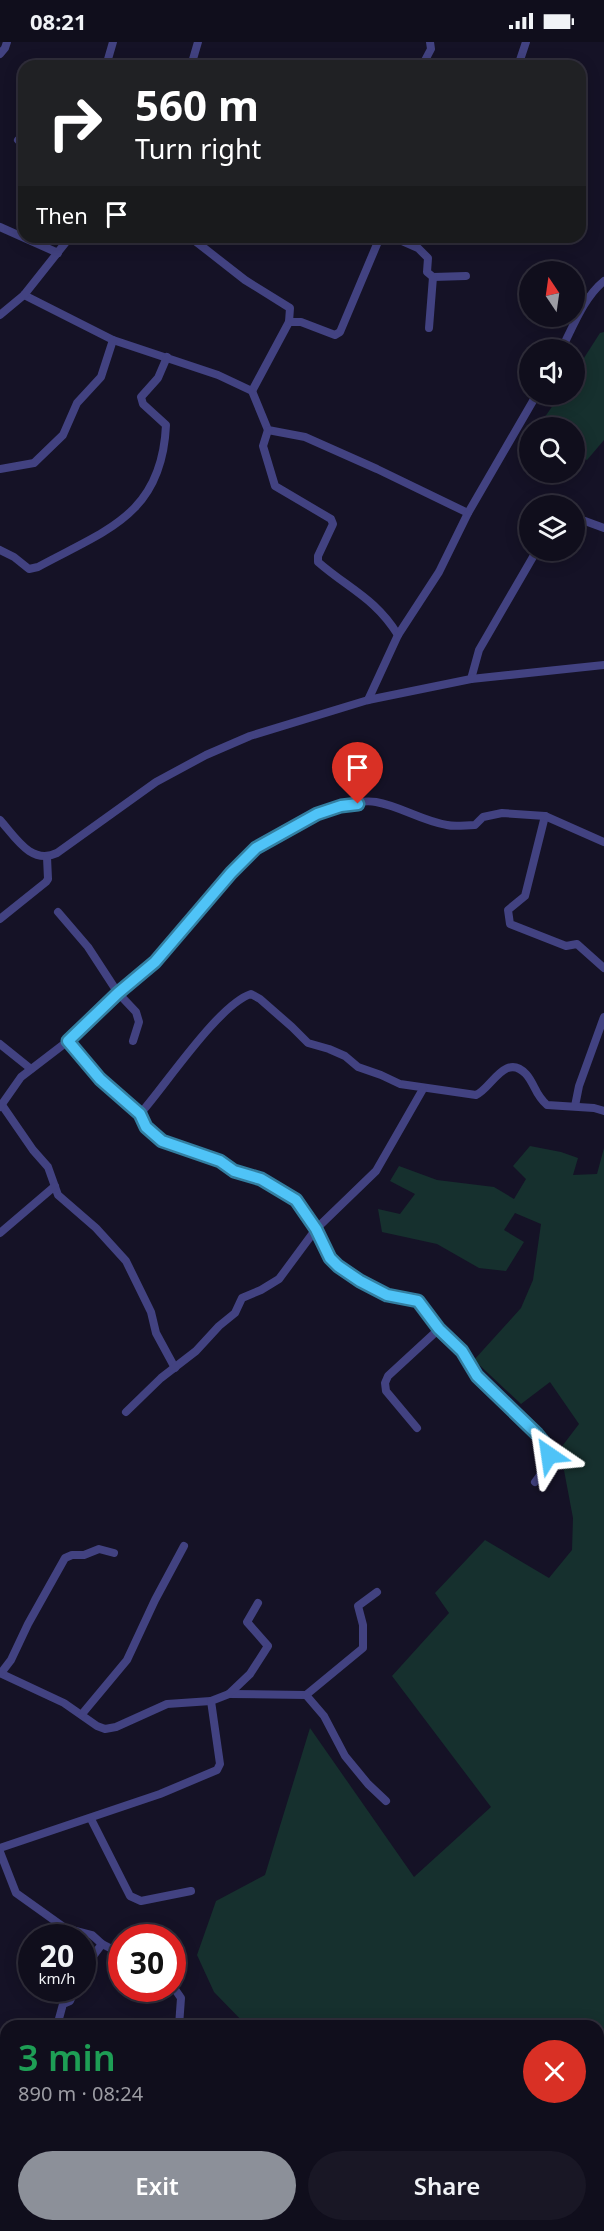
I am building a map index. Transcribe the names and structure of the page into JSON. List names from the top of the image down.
{
  "north": "top",
  "page": {
    "status": "08:21",
    "turn": ["560 m", "Turn right"],
    "then": "Then",
    "speed": "20 km/h",
    "limit": "30",
    "heading": ["3 min", "890 m · 08:24"],
    "buttons": ["Exit", "Share"]
  }
}
